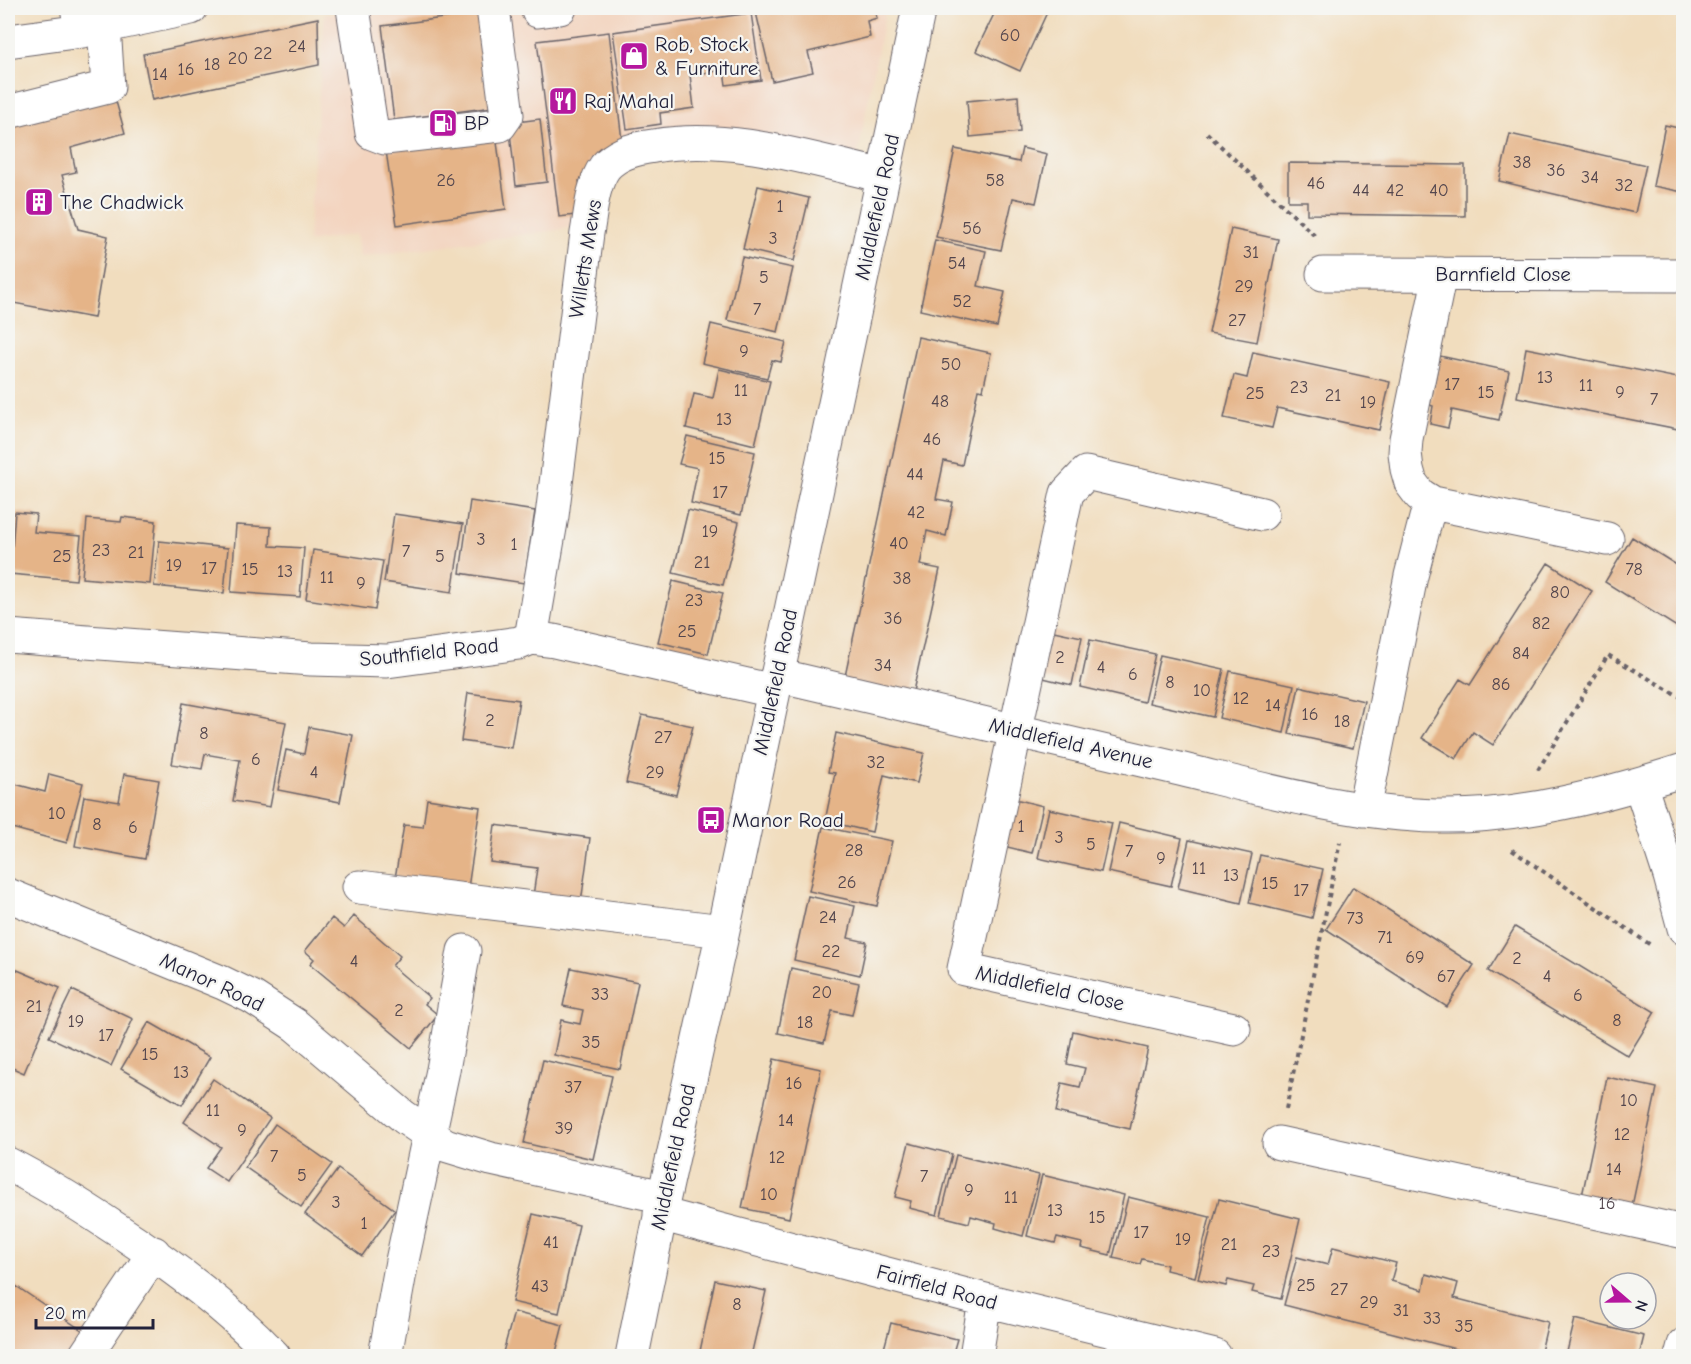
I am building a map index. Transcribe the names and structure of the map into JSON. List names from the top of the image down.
{
  "streets": {
    "street": [
      "Middlefield Road",
      "Willetts Mews",
      "Barnfield Close",
      "Southfield Road",
      "Middlefield Avenue",
      "Manor Road",
      "Middlefield Close",
      "Fairfield Road"
    ]
  },
  "crossings": [
    ["Middlefield Road", "Willetts Mews"],
    ["Middlefield Road", "Southfield Road"],
    ["Middlefield Road", "Middlefield Avenue"],
    ["Middlefield Road", "Manor Road"],
    ["Middlefield Road", "Fairfield Road"],
    ["Willetts Mews", "Southfield Road"],
    ["Southfield Road", "Middlefield Avenue"],
    ["Middlefield Avenue", "Middlefield Close"],
    ["Manor Road", "Fairfield Road"]
  ],
  "places": {
    "shop": ["Rob, Stock & Furniture"],
    "restaurant": ["Raj Mahal"],
    "fuel station": ["BP"],
    "building": ["The Chadwick"],
    "bus stop": ["Manor Road"]
  },
  "house_numbers": [
    "60",
    "24",
    "22",
    "20",
    "18",
    "16",
    "14",
    "38",
    "36",
    "34",
    "26",
    "58",
    "46",
    "32",
    "44",
    "42",
    "40",
    "1",
    "56",
    "3",
    "31",
    "54",
    "5",
    "29",
    "52",
    "7",
    "27",
    "9",
    "50",
    "13",
    "17",
    "11",
    "23",
    "11",
    "15",
    "9",
    "25",
    "21",
    "7",
    "48",
    "19",
    "13",
    "46",
    "15",
    "44",
    "17",
    "42",
    "19",
    "3",
    "40",
    "1",
    "23",
    "7",
    "21",
    "25",
    "5",
    "21",
    "19",
    "17",
    "15",
    "78",
    "13",
    "11",
    "38",
    "9",
    "80",
    "23",
    "36",
    "82",
    "25",
    "84",
    "2",
    "34",
    "4",
    "6",
    "8",
    "86",
    "10",
    "12",
    "14",
    "16",
    "2",
    "18",
    "8",
    "27",
    "6",
    "32",
    "4",
    "29",
    "10",
    "8",
    "1",
    "6",
    "3",
    "5",
    "28",
    "7",
    "9",
    "11",
    "13",
    "26",
    "15",
    "17",
    "24",
    "73",
    "71",
    "22",
    "69",
    "2",
    "4",
    "67",
    "4",
    "20",
    "33",
    "6",
    "21",
    "2",
    "8",
    "19",
    "18",
    "17",
    "35",
    "15",
    "13",
    "16",
    "37",
    "10",
    "11",
    "14",
    "39",
    "9",
    "12",
    "7",
    "12",
    "14",
    "5",
    "7",
    "9",
    "10",
    "11",
    "3",
    "16",
    "13",
    "15",
    "1",
    "17",
    "19",
    "41",
    "21",
    "23",
    "25",
    "43",
    "27",
    "29",
    "8",
    "31",
    "33",
    "35"
  ],
  "scale_bar": "20 m",
  "north": "right"
}
